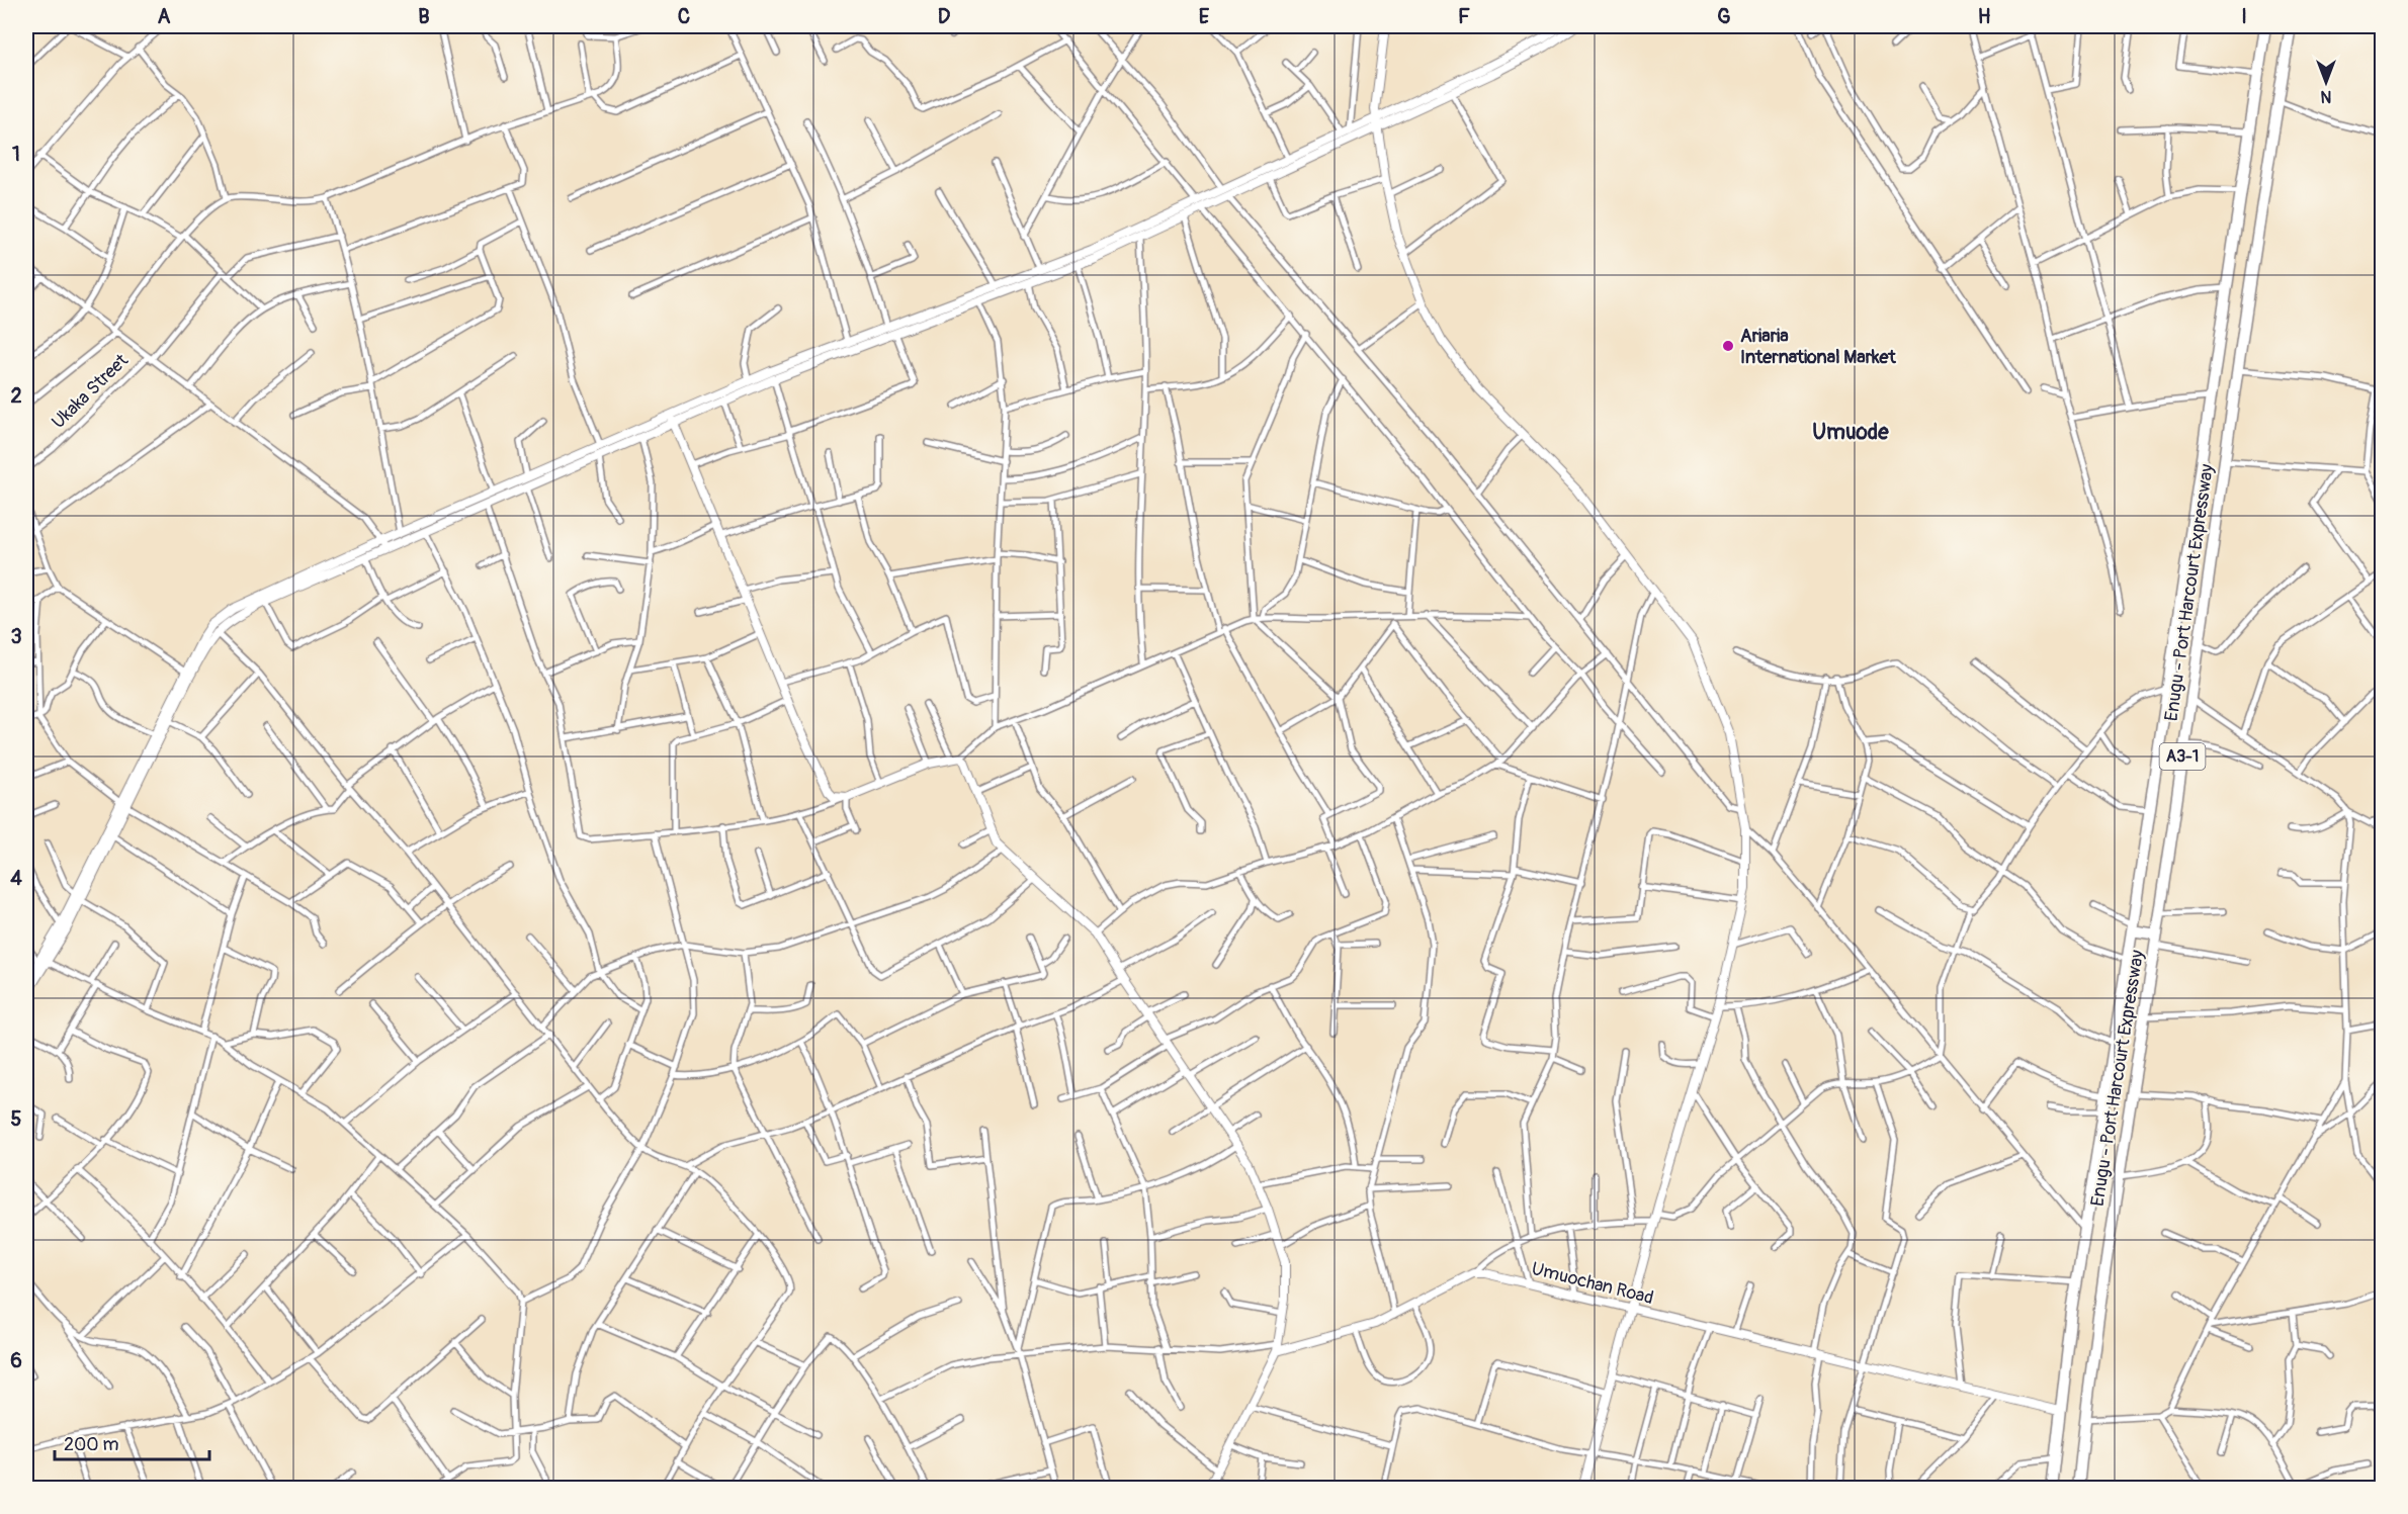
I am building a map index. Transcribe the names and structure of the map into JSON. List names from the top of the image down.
{
  "streets": {
    "highway": ["Enugu - Port Harcourt Expressway", "A3-1"],
    "main road": ["Umuochan Road"],
    "street": ["Ukaka Street"]
  },
  "crossings": [
    ["Enugu - Port Harcourt Expressway", "Umuochan Road"]
  ],
  "districts": ["Umuode"],
  "places": ["Ariaria International Market"],
  "scale_bar": "200 m",
  "north": "bottom",
  "grid": {
    "columns": [
      "A",
      "B",
      "C",
      "D",
      "E",
      "F",
      "G",
      "H",
      "I"
    ],
    "rows": [
      "1",
      "2",
      "3",
      "4",
      "5",
      "6"
    ]
  }
}
